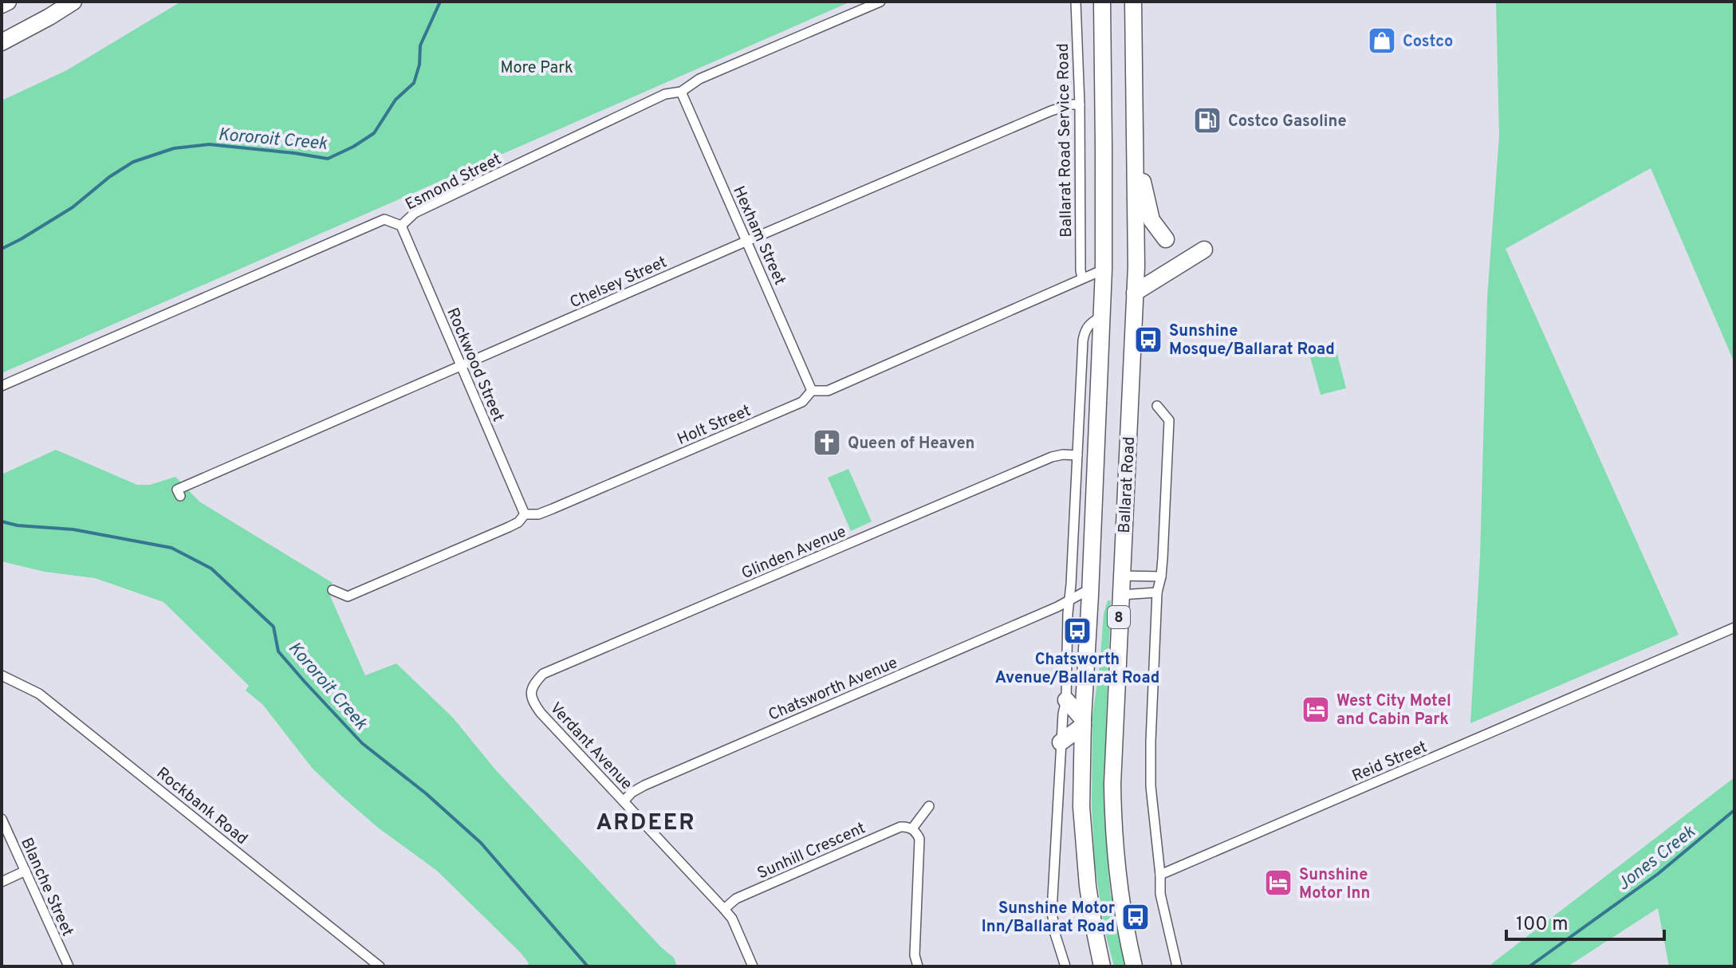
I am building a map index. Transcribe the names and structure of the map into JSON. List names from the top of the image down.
{
  "streets": {
    "highway": ["Ballarat Road", "8"],
    "street": [
      "Ballarat Road Service Road",
      "Esmond Street",
      "Hexham Street",
      "Chelsey Street",
      "Rockwood Street",
      "Holt Street",
      "Glinden Avenue",
      "Chatsworth Avenue",
      "Verdant Avenue",
      "Reid Street",
      "Rockbank Road",
      "Sunhill Crescent",
      "Blanche Street"
    ]
  },
  "crossings": [
    ["Ballarat Road Service Road", "Chelsey Street"],
    ["Ballarat Road Service Road", "Holt Street"],
    ["Esmond Street", "Hexham Street"],
    ["Esmond Street", "Rockwood Street"],
    ["Hexham Street", "Chelsey Street"],
    ["Hexham Street", "Holt Street"],
    ["Chelsey Street", "Rockwood Street"],
    ["Rockwood Street", "Holt Street"],
    ["Holt Street", "Ballarat Road"],
    ["Ballarat Road", "Chatsworth Avenue"],
    ["Glinden Avenue", "Verdant Avenue"],
    ["Chatsworth Avenue", "Verdant Avenue"],
    ["Verdant Avenue", "Sunhill Crescent"]
  ],
  "districts": ["ARDEER"],
  "water": ["Kororoit Creek", "Jones Creek"],
  "parks": ["More Park"],
  "places": {
    "shop": ["Costco"],
    "fuel station": ["Costco Gasoline"],
    "bus stop": ["Sunshine Mosque/Ballarat Road", "Chatsworth Avenue/Ballarat Road", "Sunshine Motor Inn/Ballarat Road"],
    "church": ["Queen of Heaven"],
    "hotel": ["West City Motel and Cabin Park", "Sunshine Motor Inn"]
  },
  "scale_bar": "100 m"
}
